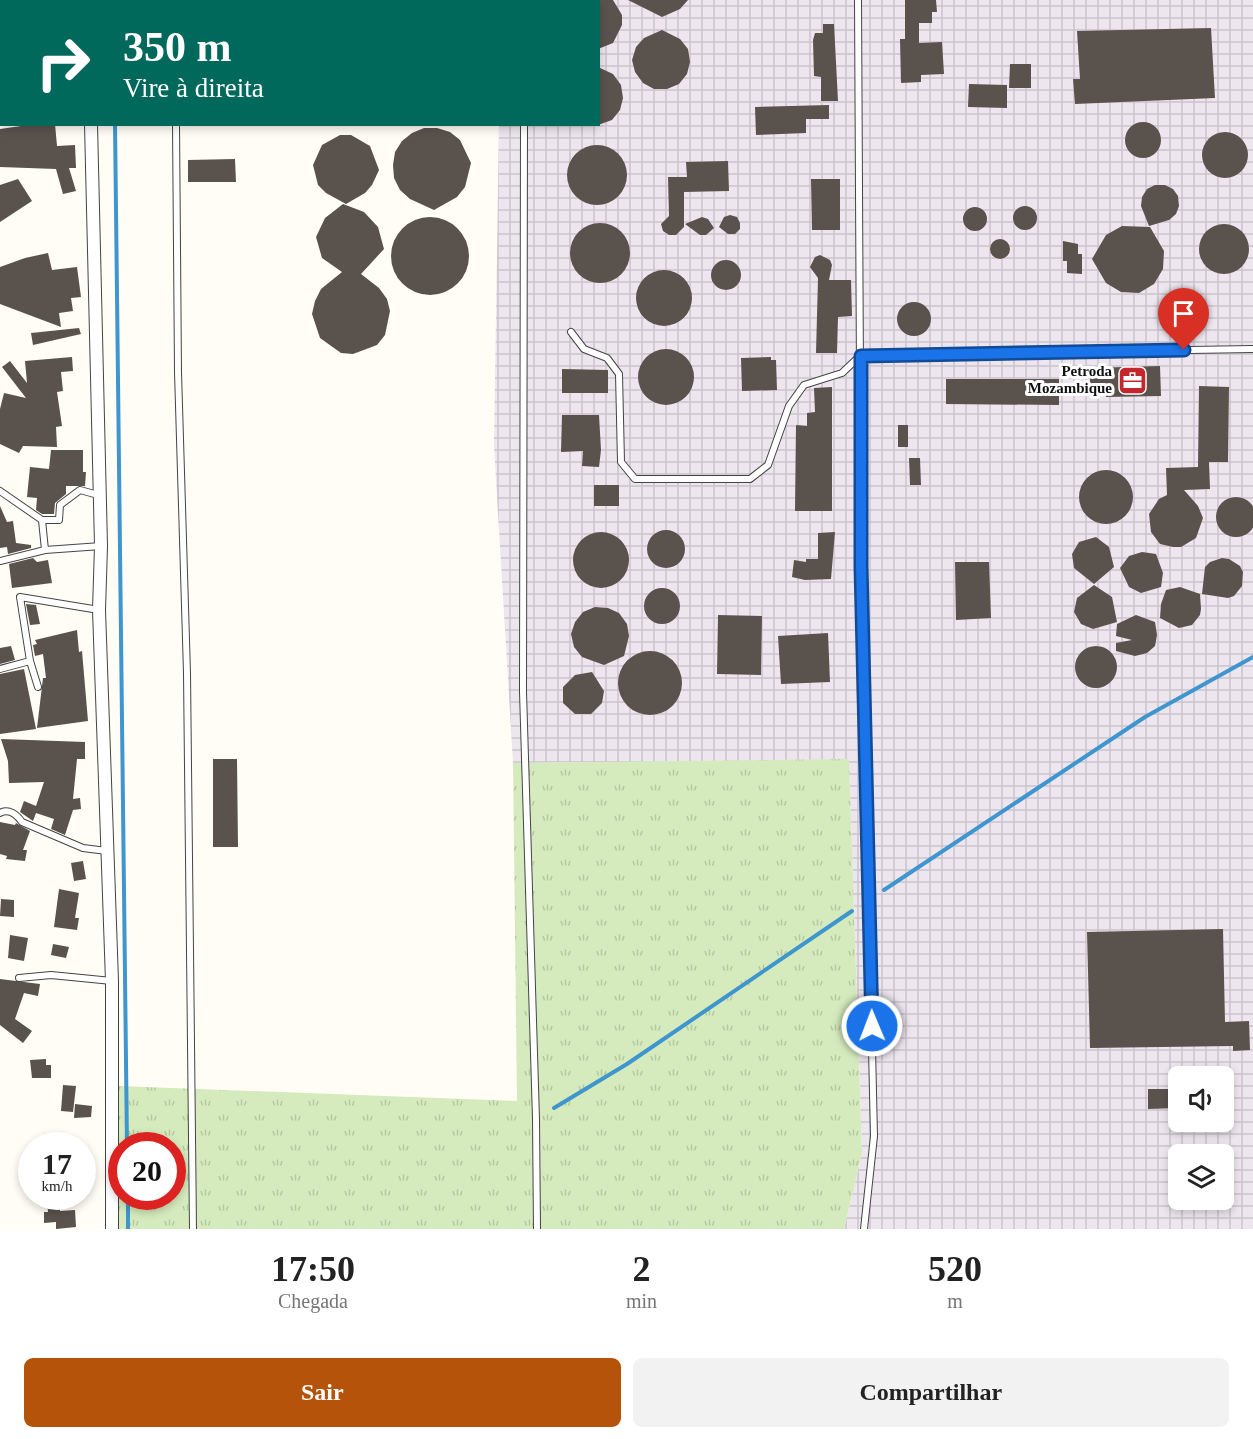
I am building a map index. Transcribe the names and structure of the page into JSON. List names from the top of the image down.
{
  "places": {
    "office": ["Petroda Mozambique"]
  },
  "page": {
    "turn": ["350 m", "Vire à direita"],
    "speed": "17 km/h",
    "limit": "20",
    "eta": [
      "17:50",
      "Chegada",
      "2",
      "min",
      "520",
      "m"
    ],
    "buttons": ["Sair", "Compartilhar"]
  }
}
